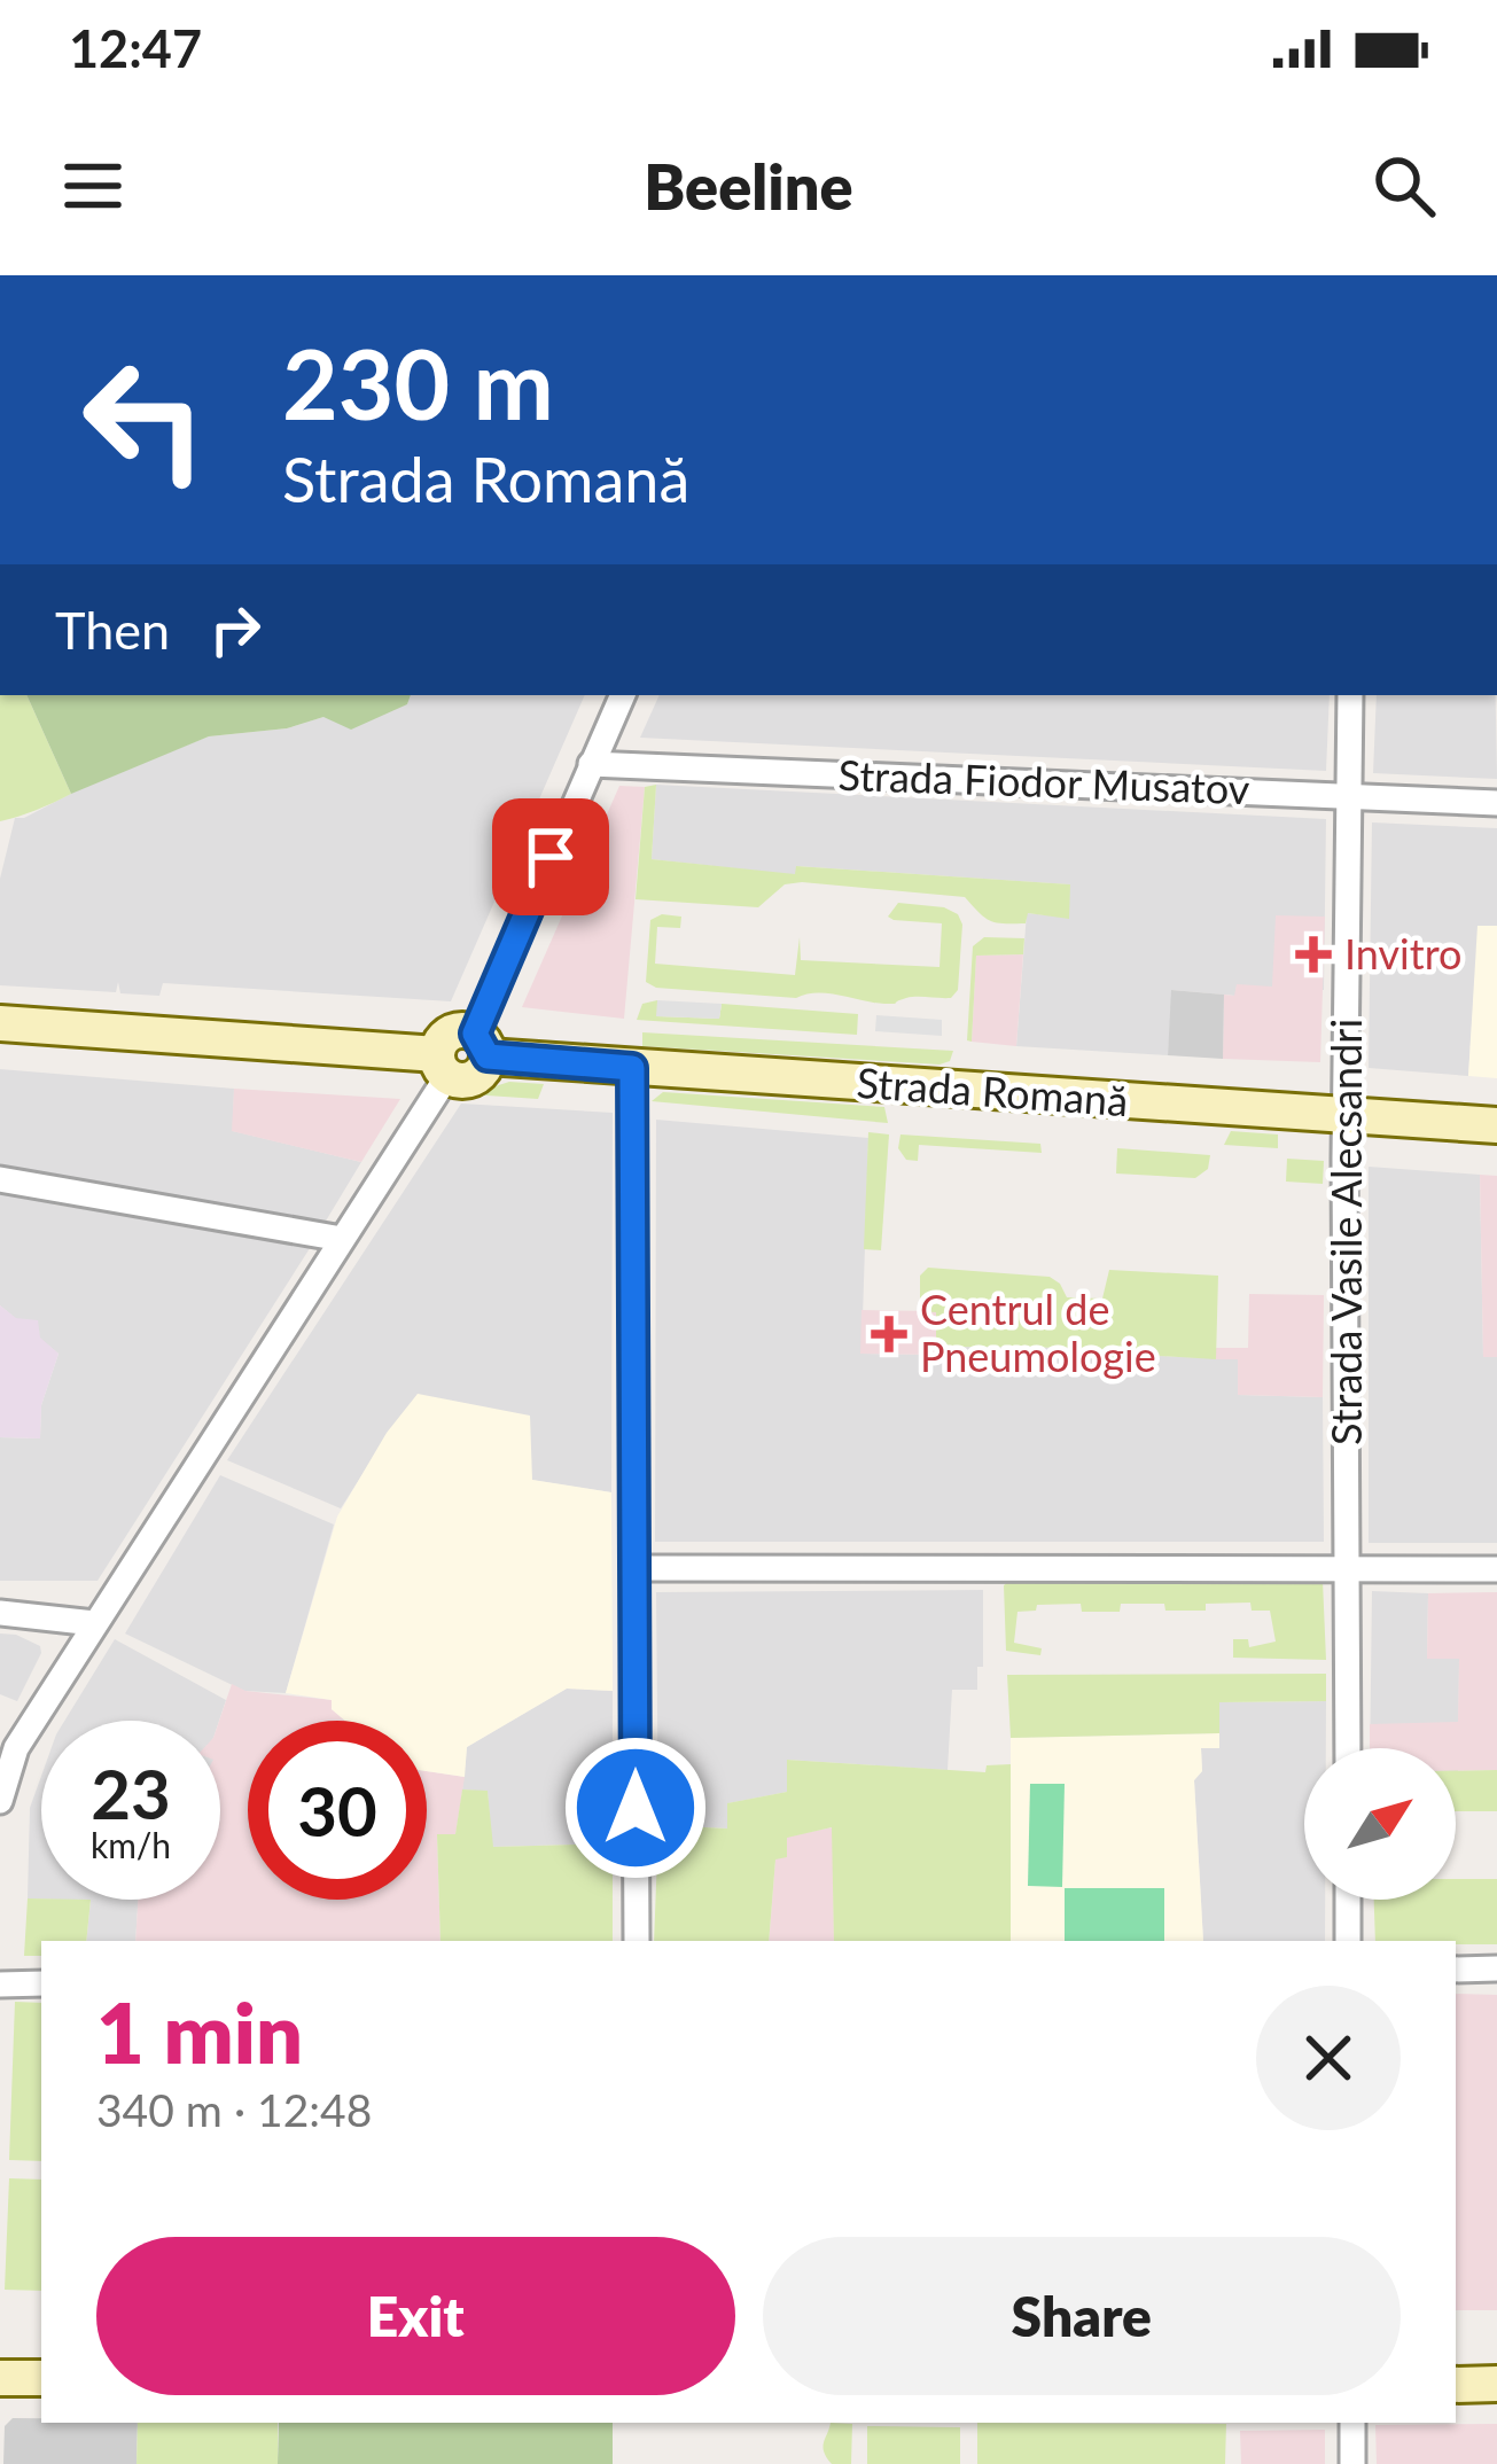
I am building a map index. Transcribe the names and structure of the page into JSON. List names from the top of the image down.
{
  "streets": {
    "main road": ["Strada Romană"],
    "street": ["Strada Fiodor Musatov", "Strada Vasile Alecsandri"]
  },
  "crossings": [
    ["Strada Fiodor Musatov", "Strada Vasile Alecsandri"],
    ["Strada Romană", "Strada Vasile Alecsandri"]
  ],
  "places": {
    "health": ["Invitro", "Centrul de Pneumologie"]
  },
  "north": "top right",
  "page": {
    "status": "12:47",
    "header": "Beeline",
    "turn": ["230 m", "Strada Romană"],
    "then": "Then",
    "speed": "23 km/h",
    "limit": "30",
    "heading": ["1 min", "340 m · 12:48"],
    "buttons": ["Exit", "Share"]
  }
}
